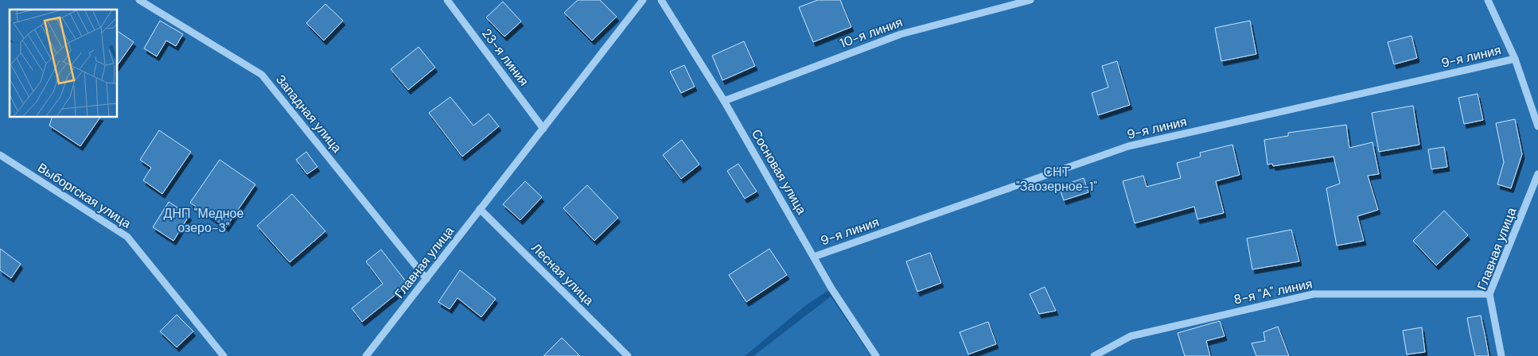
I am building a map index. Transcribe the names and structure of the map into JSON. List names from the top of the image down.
{
  "streets": {
    "street": [
      "10-я линия",
      "9-я линия",
      "23-я линия",
      "Западная улица",
      "Сосновая улица",
      "Выборгская улица",
      "Главная улица",
      "Лесная улица",
      "8-я \"А\" линия"
    ]
  },
  "crossings": [
    ["10-я линия", "Сосновая улица"],
    ["9-я линия", "Сосновая улица"],
    ["23-я линия", "Главная улица"],
    ["Западная улица", "Главная улица"],
    ["Главная улица", "Лесная улица"],
    ["Главная улица", "8-я \"А\" линия"]
  ],
  "parks": ["СНТ \"Заозерное-1\"", "ДНП \"Медное озеро-3\""]
}
